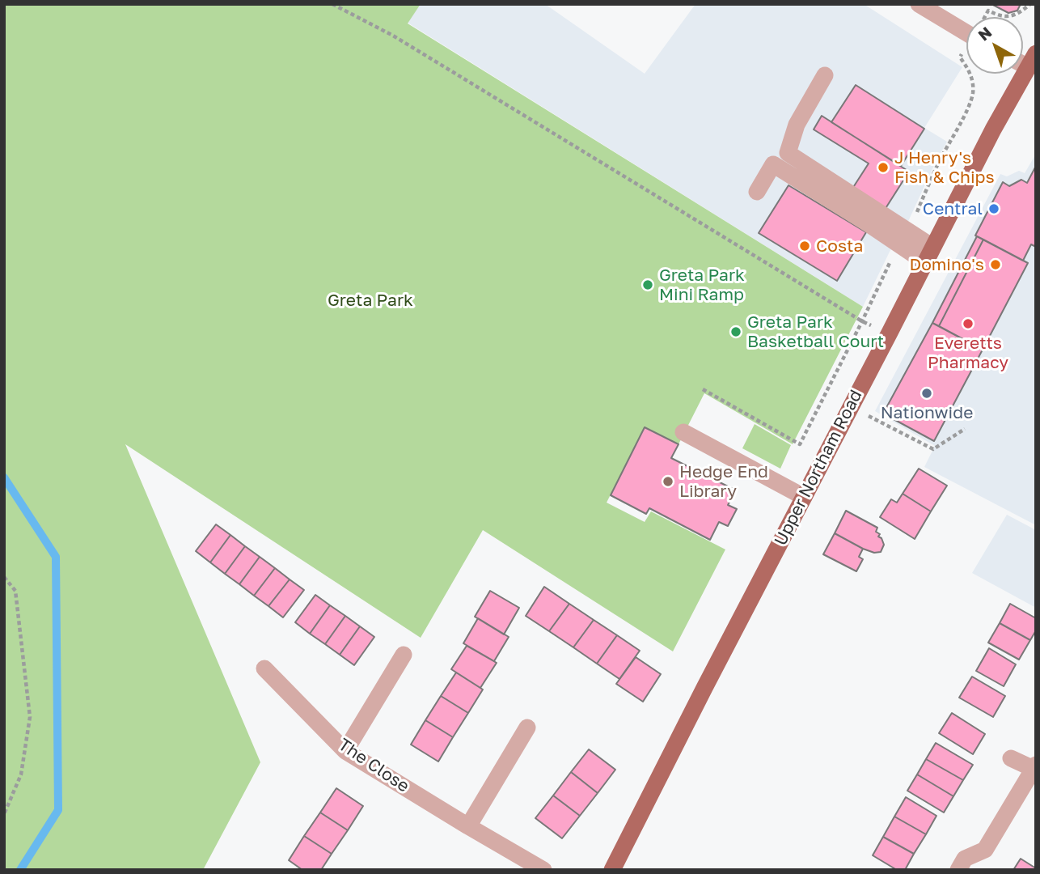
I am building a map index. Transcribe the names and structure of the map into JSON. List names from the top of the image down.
{
  "streets": {
    "main road": ["Upper Northam Road"],
    "street": ["The Close"]
  },
  "parks": ["Greta Park"],
  "places": [
    "J Henry's Fish & Chips",
    "Central",
    "Costa",
    "Domino's",
    "Greta Park Mini Ramp",
    "Everetts Pharmacy",
    "Greta Park Basketball Court",
    "Nationwide",
    "Hedge End Library"
  ],
  "north": "top left"
}
